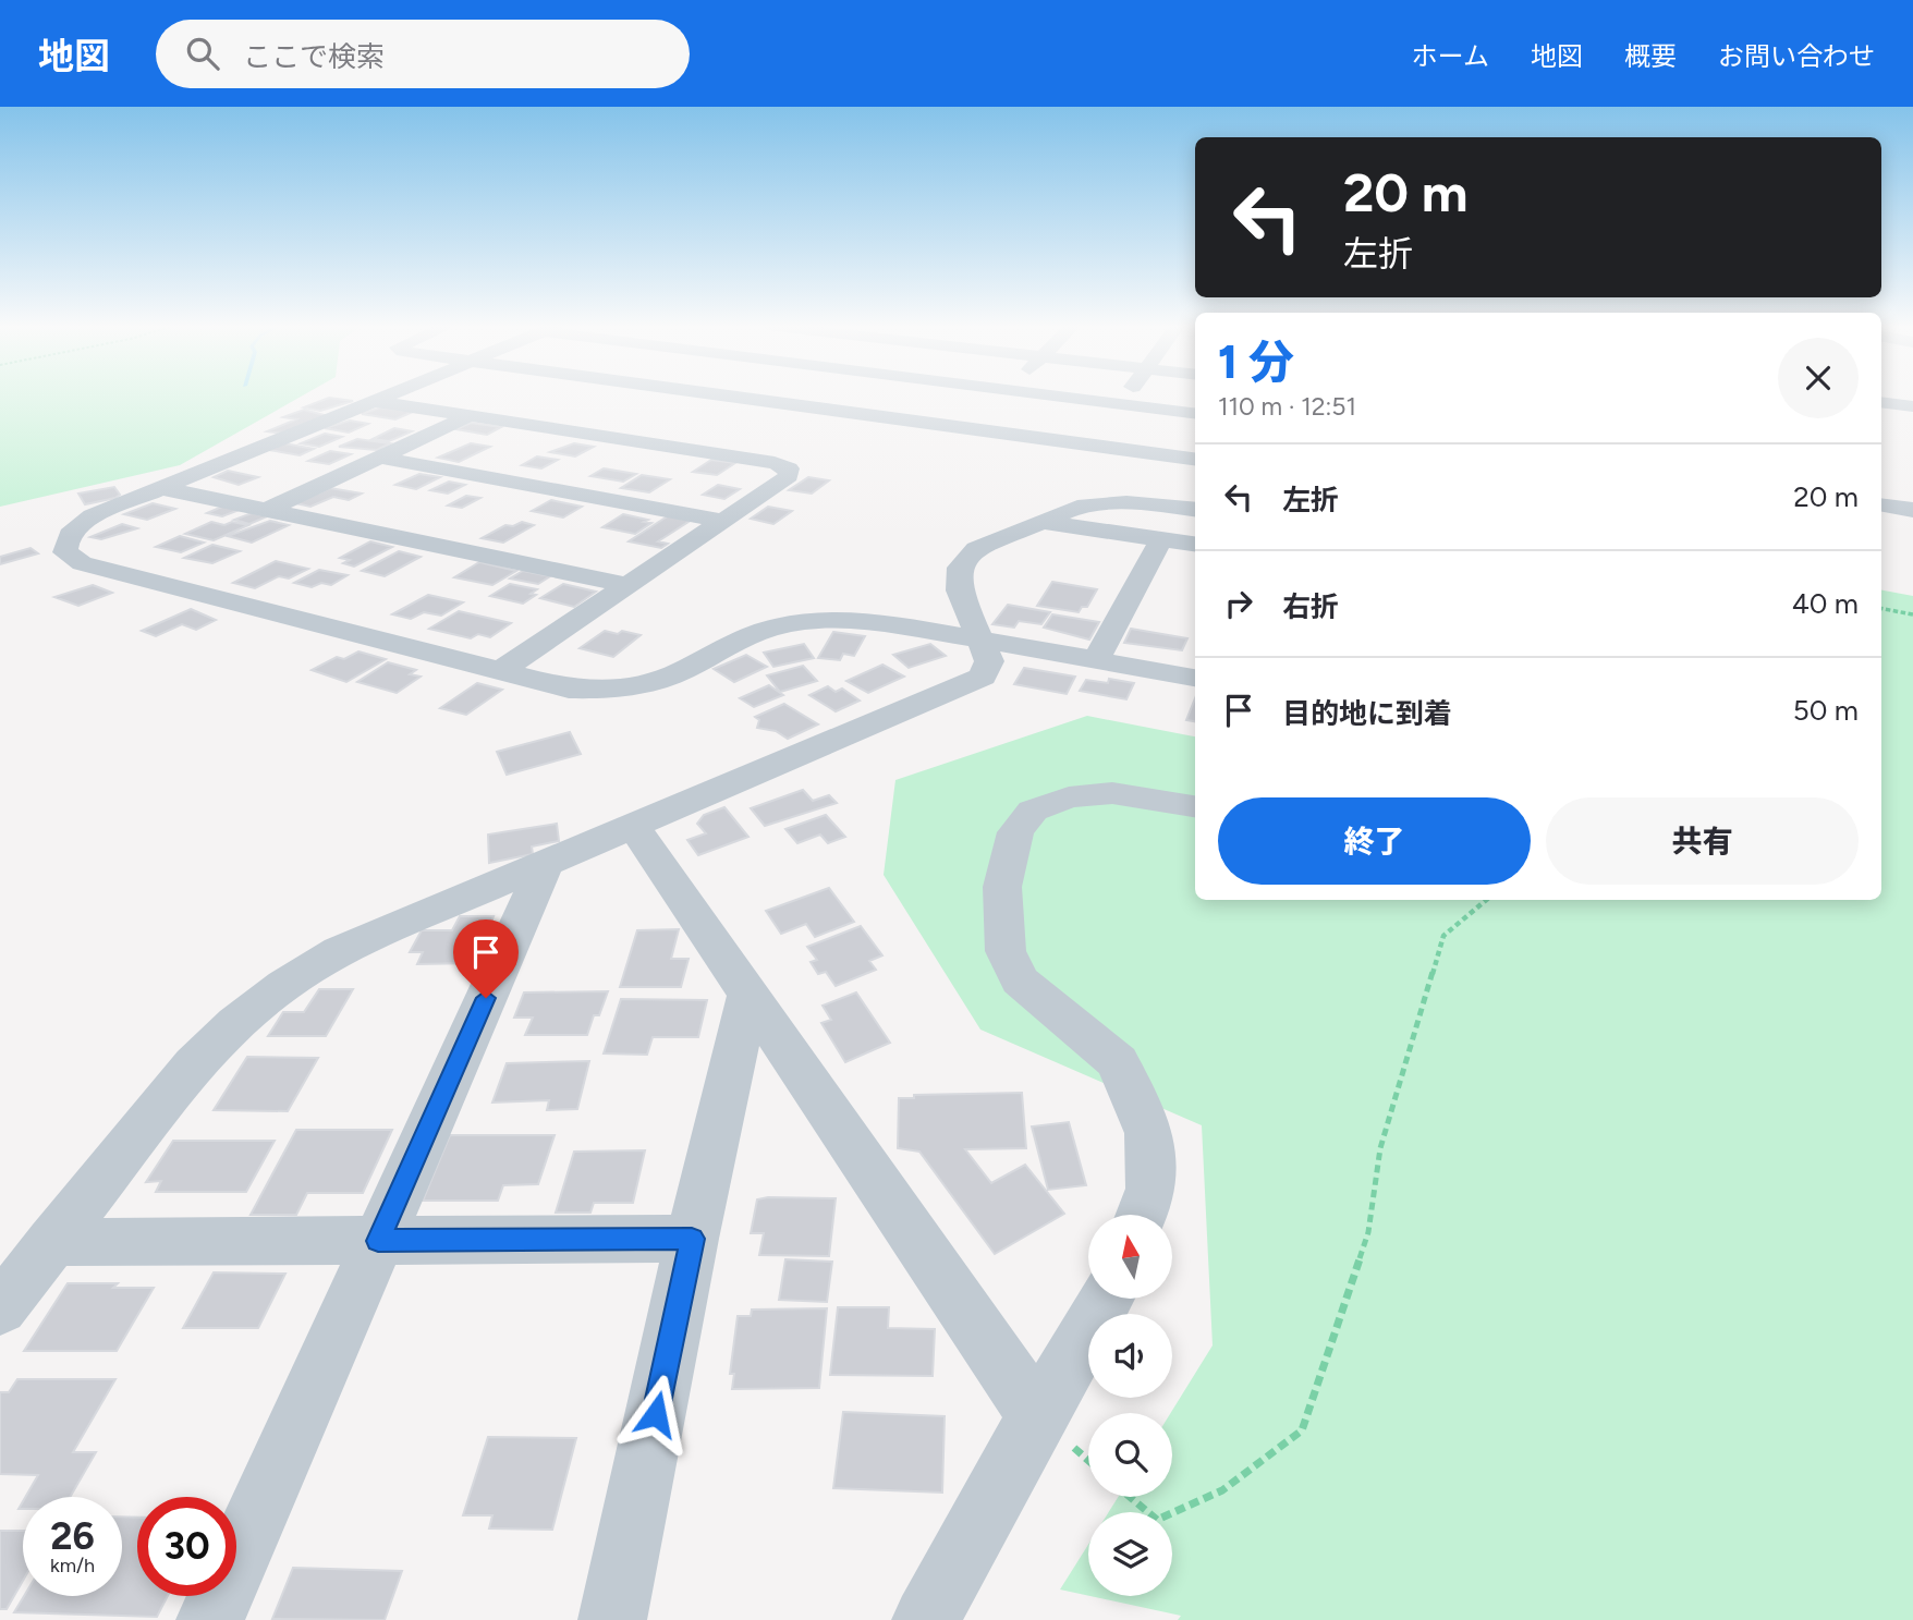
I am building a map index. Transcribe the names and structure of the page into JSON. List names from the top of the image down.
{
  "north": "top",
  "page": {
    "header": "地図",
    "search": "ここで検索",
    "nav": [
      "ホーム",
      "地図",
      "概要",
      "お問い合わせ"
    ],
    "turn": ["20 m", "左折"],
    "heading": ["1 分", "110 m · 12:51"],
    "list": [
      {
        "name": "左折",
        "value": "20 m"
      },
      {
        "name": "右折",
        "value": "40 m"
      },
      {
        "name": "目的地に到着",
        "value": "50 m"
      }
    ],
    "buttons": ["終了", "共有"],
    "speed": "26 km/h",
    "limit": "30"
  }
}
